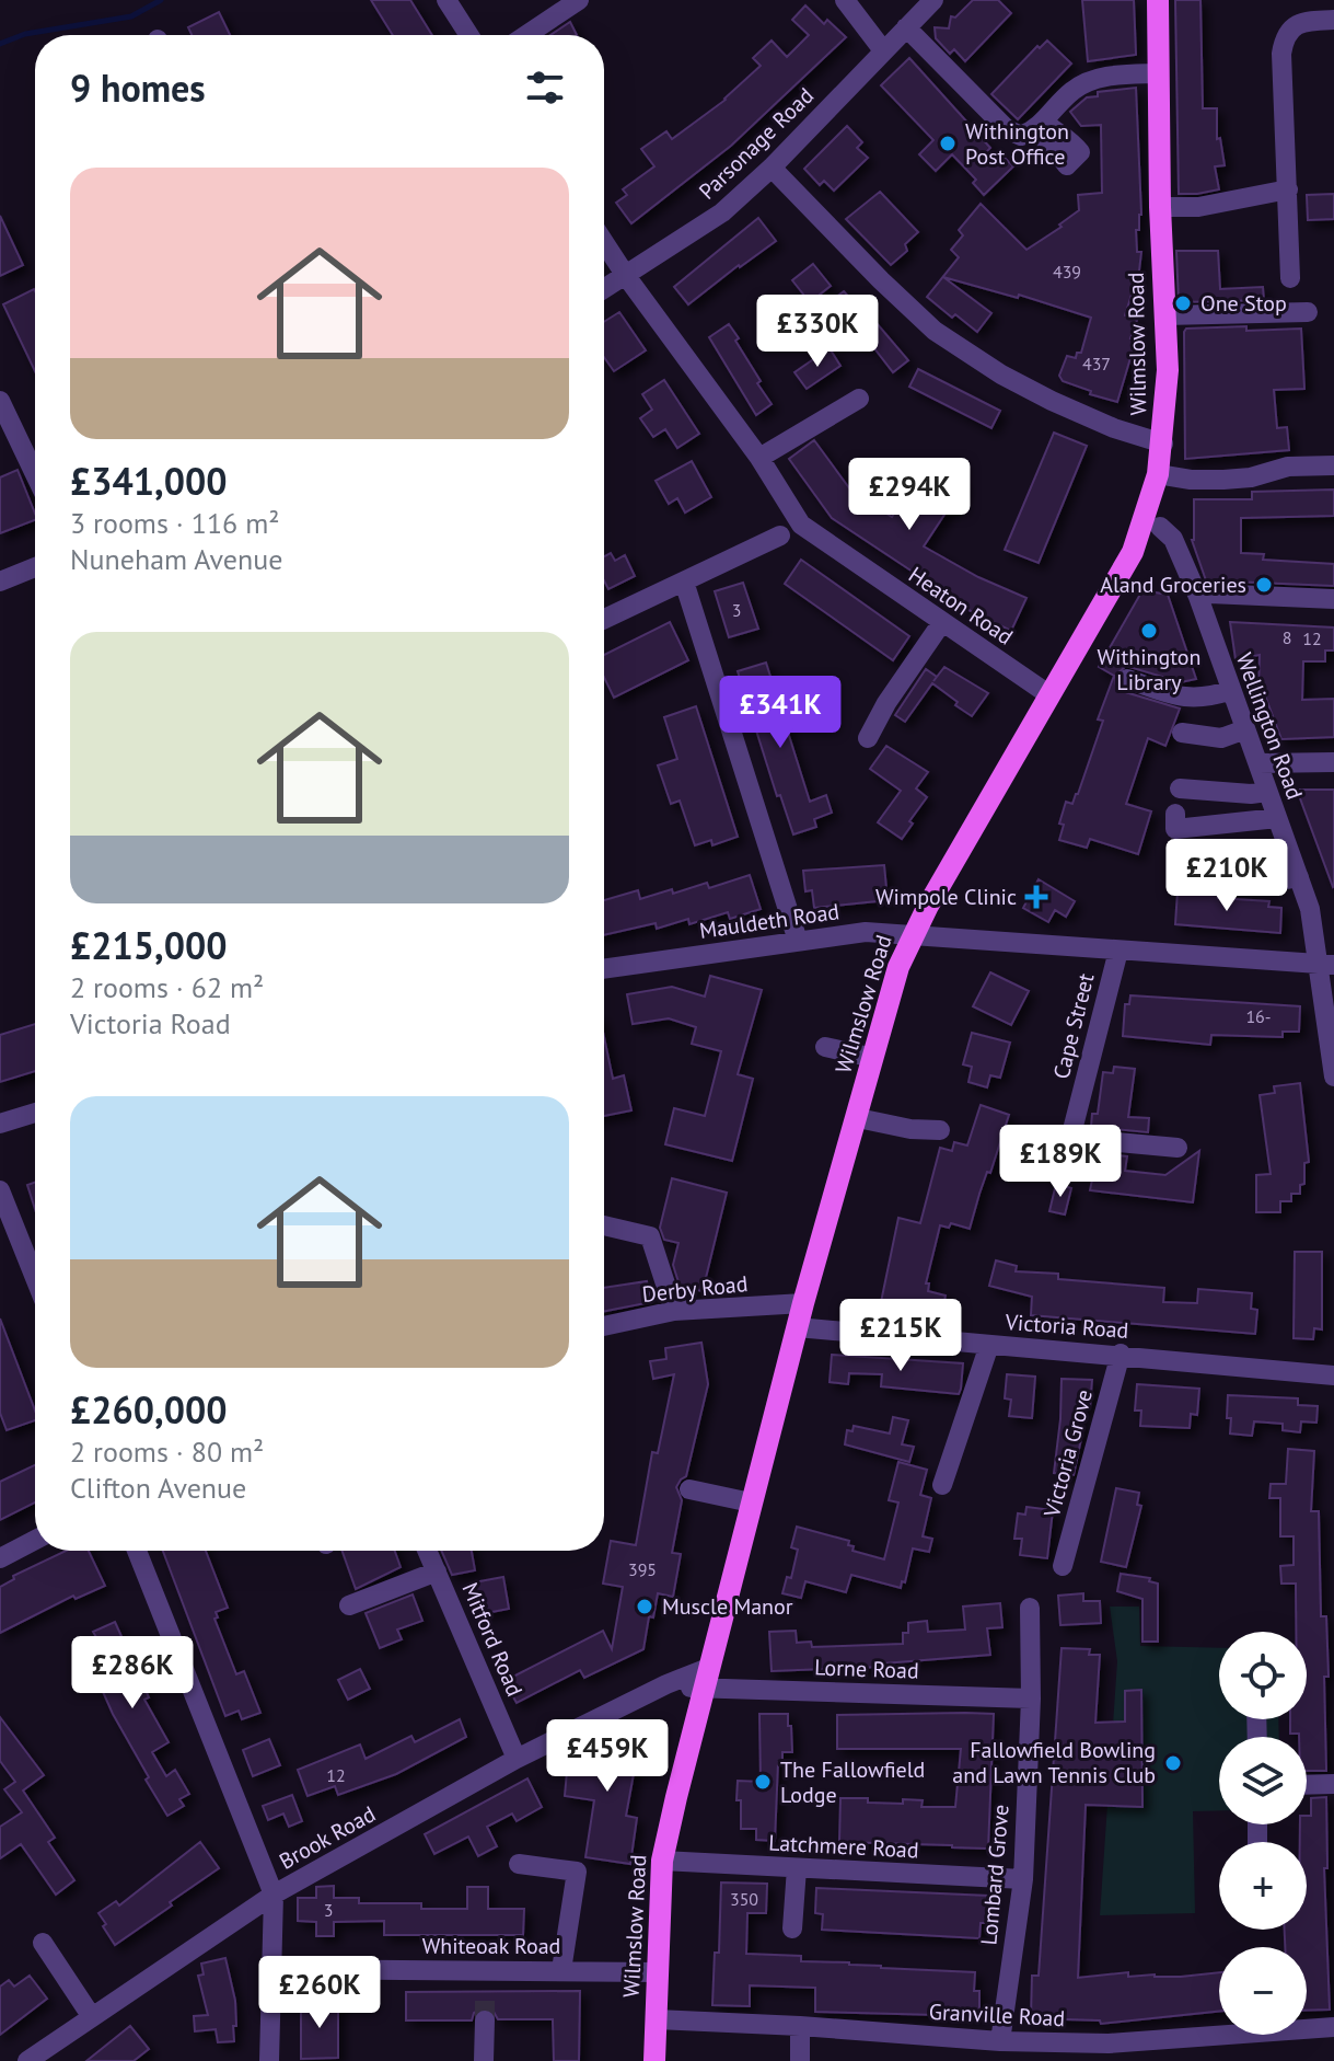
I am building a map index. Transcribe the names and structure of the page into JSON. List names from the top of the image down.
{
  "streets": {
    "main road": ["Wilmslow Road"],
    "street": [
      "Parsonage Road",
      "Heaton Road",
      "Wellington Road",
      "Mauldeth Road",
      "Cape Street",
      "Derby Road",
      "Victoria Road",
      "Victoria Grove",
      "Mitford Road",
      "Lorne Road",
      "Brook Road",
      "Latchmere Road",
      "Lombard Grove",
      "Whiteoak Road",
      "Granville Road"
    ]
  },
  "crossings": [
    ["Parsonage Road", "Heaton Road"],
    ["Wilmslow Road", "Heaton Road"],
    ["Wilmslow Road", "Mauldeth Road"],
    ["Wilmslow Road", "Derby Road"],
    ["Wilmslow Road", "Victoria Road"],
    ["Wilmslow Road", "Lorne Road"],
    ["Wilmslow Road", "Brook Road"],
    ["Wilmslow Road", "Latchmere Road"],
    ["Wilmslow Road", "Whiteoak Road"],
    ["Wilmslow Road", "Granville Road"],
    ["Wellington Road", "Mauldeth Road"],
    ["Mauldeth Road", "Cape Street"],
    ["Victoria Road", "Victoria Grove"],
    ["Mitford Road", "Brook Road"],
    ["Lorne Road", "Brook Road"],
    ["Lorne Road", "Lombard Grove"],
    ["Latchmere Road", "Lombard Grove"],
    ["Lombard Grove", "Granville Road"]
  ],
  "places": {
    "other": [
      "Withington Post Office",
      "One Stop",
      "Aland Groceries",
      "Withington Library",
      "Muscle Manor",
      "Fallowfield Bowling and Lawn Tennis Club",
      "The Fallowfield Lodge"
    ],
    "health": ["Wimpole Clinic"]
  },
  "house_numbers": [
    "439",
    "437",
    "3",
    "8",
    "12",
    "16-",
    "395",
    "12",
    "350",
    "3"
  ],
  "page": {
    "heading": "9 homes",
    "list": [
      {
        "name": "£341,000",
        "note": "3 rooms · 116 m² · Nuneham Avenue"
      },
      {
        "name": "£215,000",
        "note": "2 rooms · 62 m² · Victoria Road"
      },
      {
        "name": "£260,000",
        "note": "2 rooms · 80 m² · Clifton Avenue"
      }
    ],
    "price": [
      "£330K",
      "£294K",
      "£341K",
      "£210K",
      "£189K",
      "£215K",
      "£286K",
      "£459K",
      "£260K"
    ],
    "map_buttons": ["+", "−"]
  }
}
